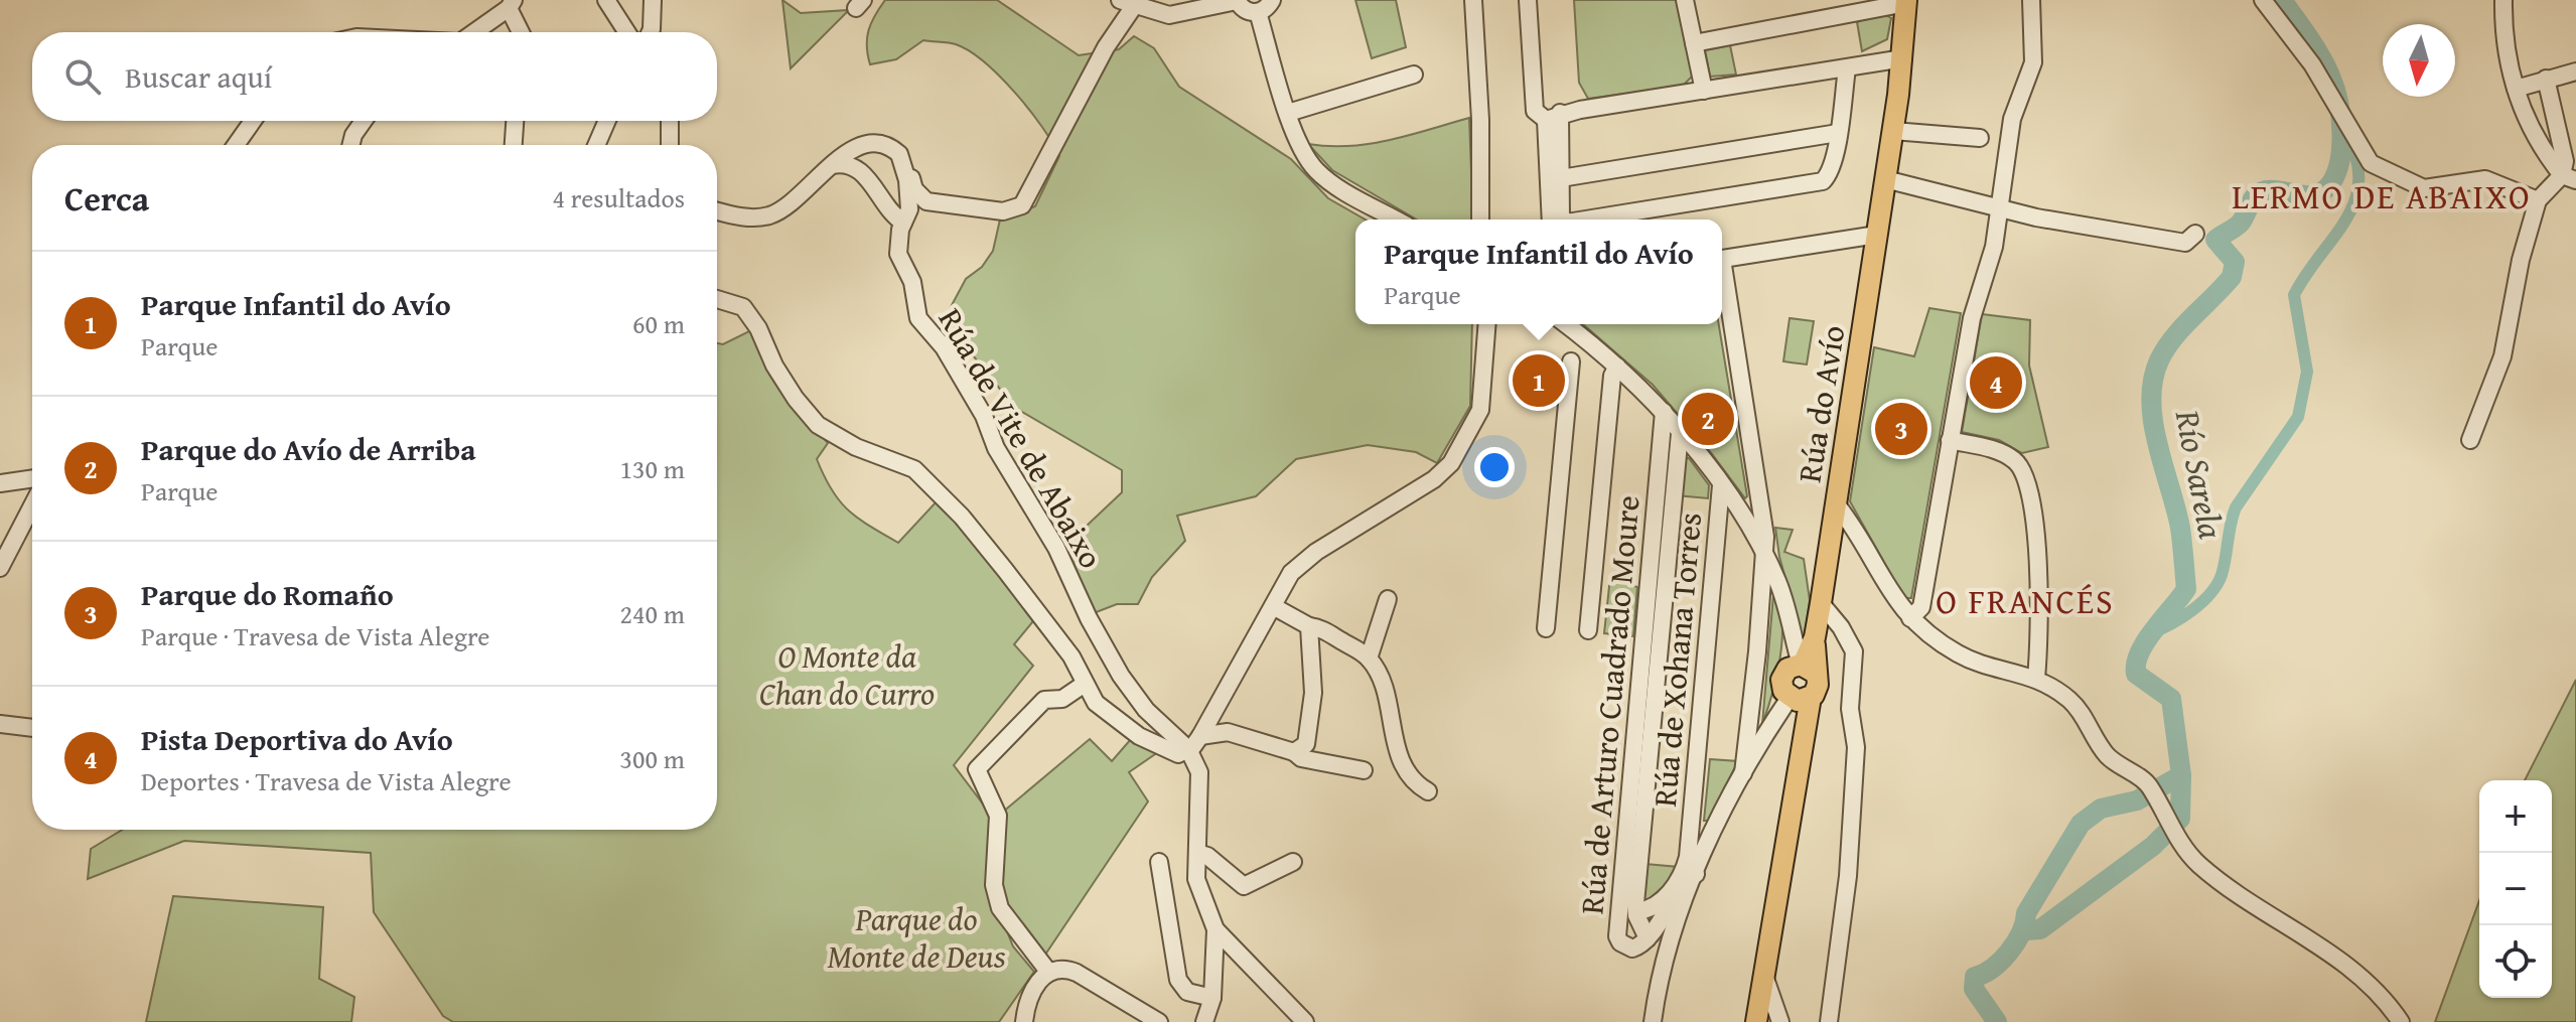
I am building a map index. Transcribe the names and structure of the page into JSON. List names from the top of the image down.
{
  "streets": {
    "main road": ["Rúa do Avío"],
    "street": ["Rúa de Vite de Abaixo", "Rúa de Xohana Torres", "Rúa de Arturo Cuadrado Moure"]
  },
  "crossings": [
    ["Rúa de Xohana Torres", "Rúa de Arturo Cuadrado Moure"]
  ],
  "districts": ["LERMO DE ABAIXO", "O FRANCÉS"],
  "water": ["Río Sarela"],
  "parks": ["O Monte da Chan do Curro", "Parque do Monte de Deus"],
  "north": "bottom",
  "page": {
    "search": "Buscar aquí",
    "heading": ["Cerca", "4 resultados"],
    "popup": ["Parque Infantil do Avío", "Parque"],
    "list": [
      {
        "mark": "1",
        "name": "Parque Infantil do Avío",
        "note": "Parque",
        "value": "60 m"
      },
      {
        "mark": "2",
        "name": "Parque do Avío de Arriba",
        "note": "Parque",
        "value": "130 m"
      },
      {
        "mark": "3",
        "name": "Parque do Romaño",
        "note": "Parque · Travesa de Vista Alegre",
        "value": "240 m"
      },
      {
        "mark": "4",
        "name": "Pista Deportiva do Avío",
        "note": "Deportes · Travesa de Vista Alegre",
        "value": "300 m"
      }
    ],
    "pins": [
      "1",
      "4",
      "2",
      "3"
    ],
    "map_buttons": ["+", "−"]
  }
}
